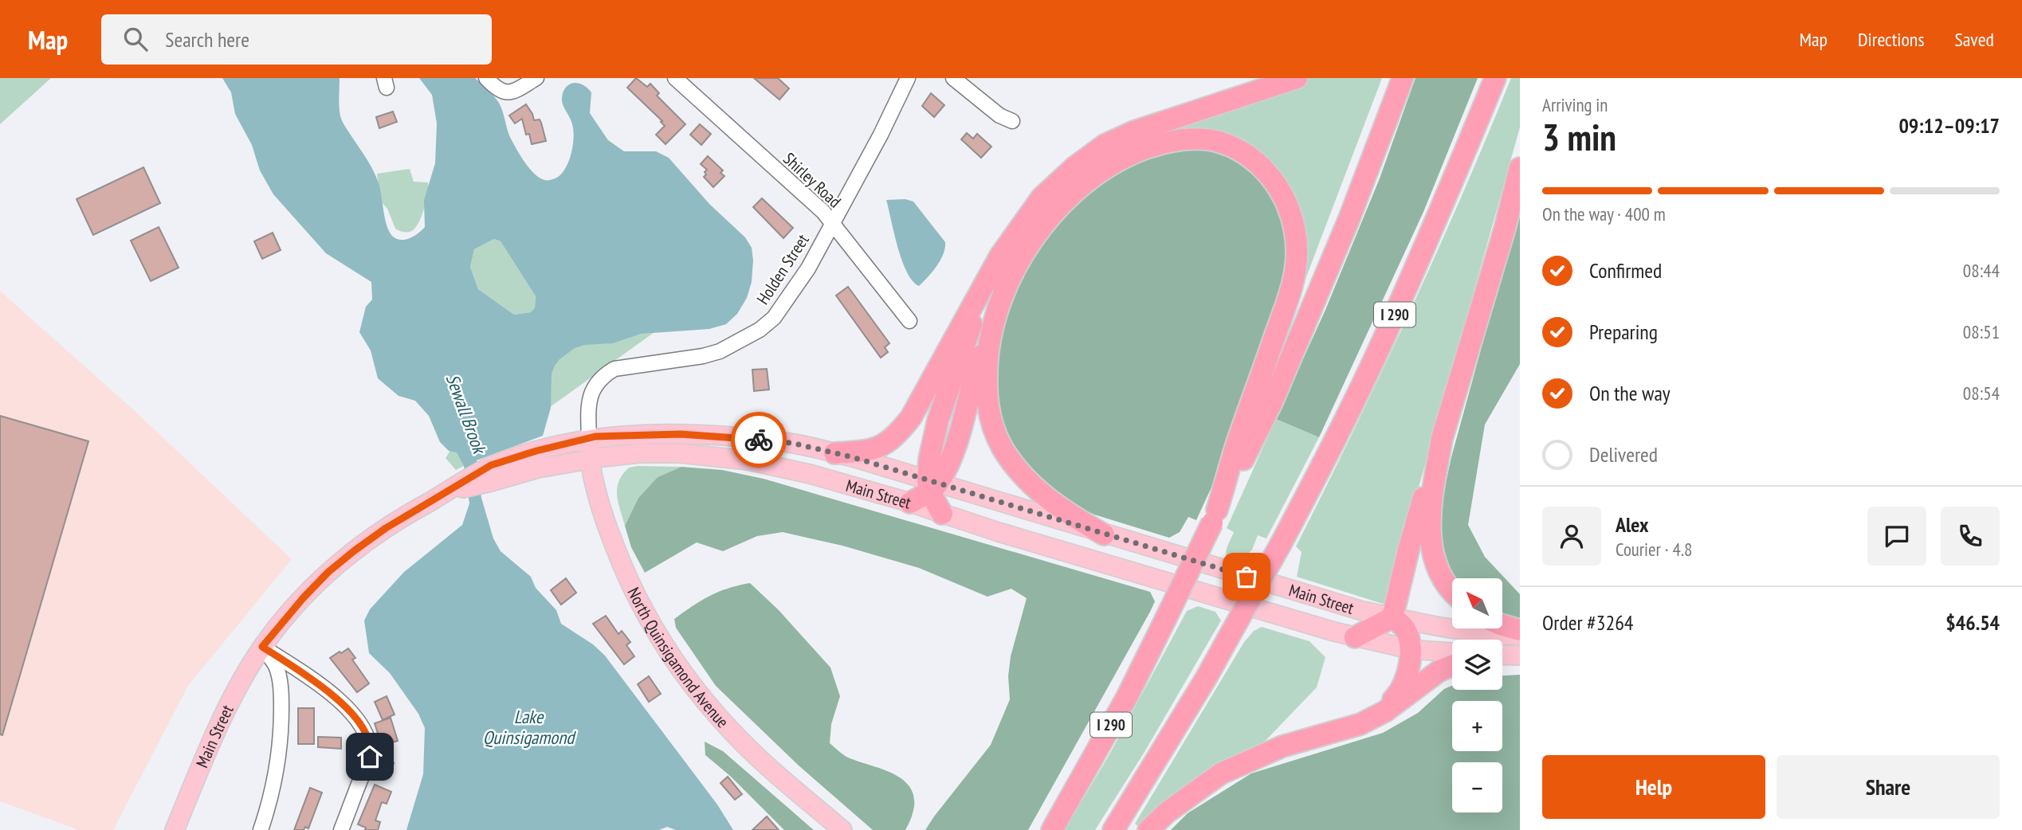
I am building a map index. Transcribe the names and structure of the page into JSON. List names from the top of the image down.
{
  "streets": {
    "highway": ["I 290"],
    "main road": ["Main Street", "North Quinsigamond Avenue"],
    "street": ["Shirley Road", "Holden Street"]
  },
  "crossings": [
    ["Shirley Road", "Holden Street"],
    ["Holden Street", "Main Street"],
    ["Holden Street", "North Quinsigamond Avenue"],
    ["Main Street", "North Quinsigamond Avenue"]
  ],
  "water": ["Sewall Brook", "Lake Quinsigamond"],
  "north": "top left",
  "page": {
    "header": "Map",
    "search": "Search here",
    "nav": ["Map", "Directions", "Saved"],
    "heading": ["3 min", "Arriving in", "09:12–09:17"],
    "panel": [
      "Alex",
      "Courier · 4.8",
      "Order #3264",
      "$46.54"
    ],
    "bar": "On the way · 400 m",
    "list": [
      ["Confirmed", "08:44"],
      ["Preparing", "08:51"],
      ["On the way", "08:54"],
      "Delivered"
    ],
    "map_buttons": ["+", "−"],
    "buttons": ["Help", "Share"]
  }
}
